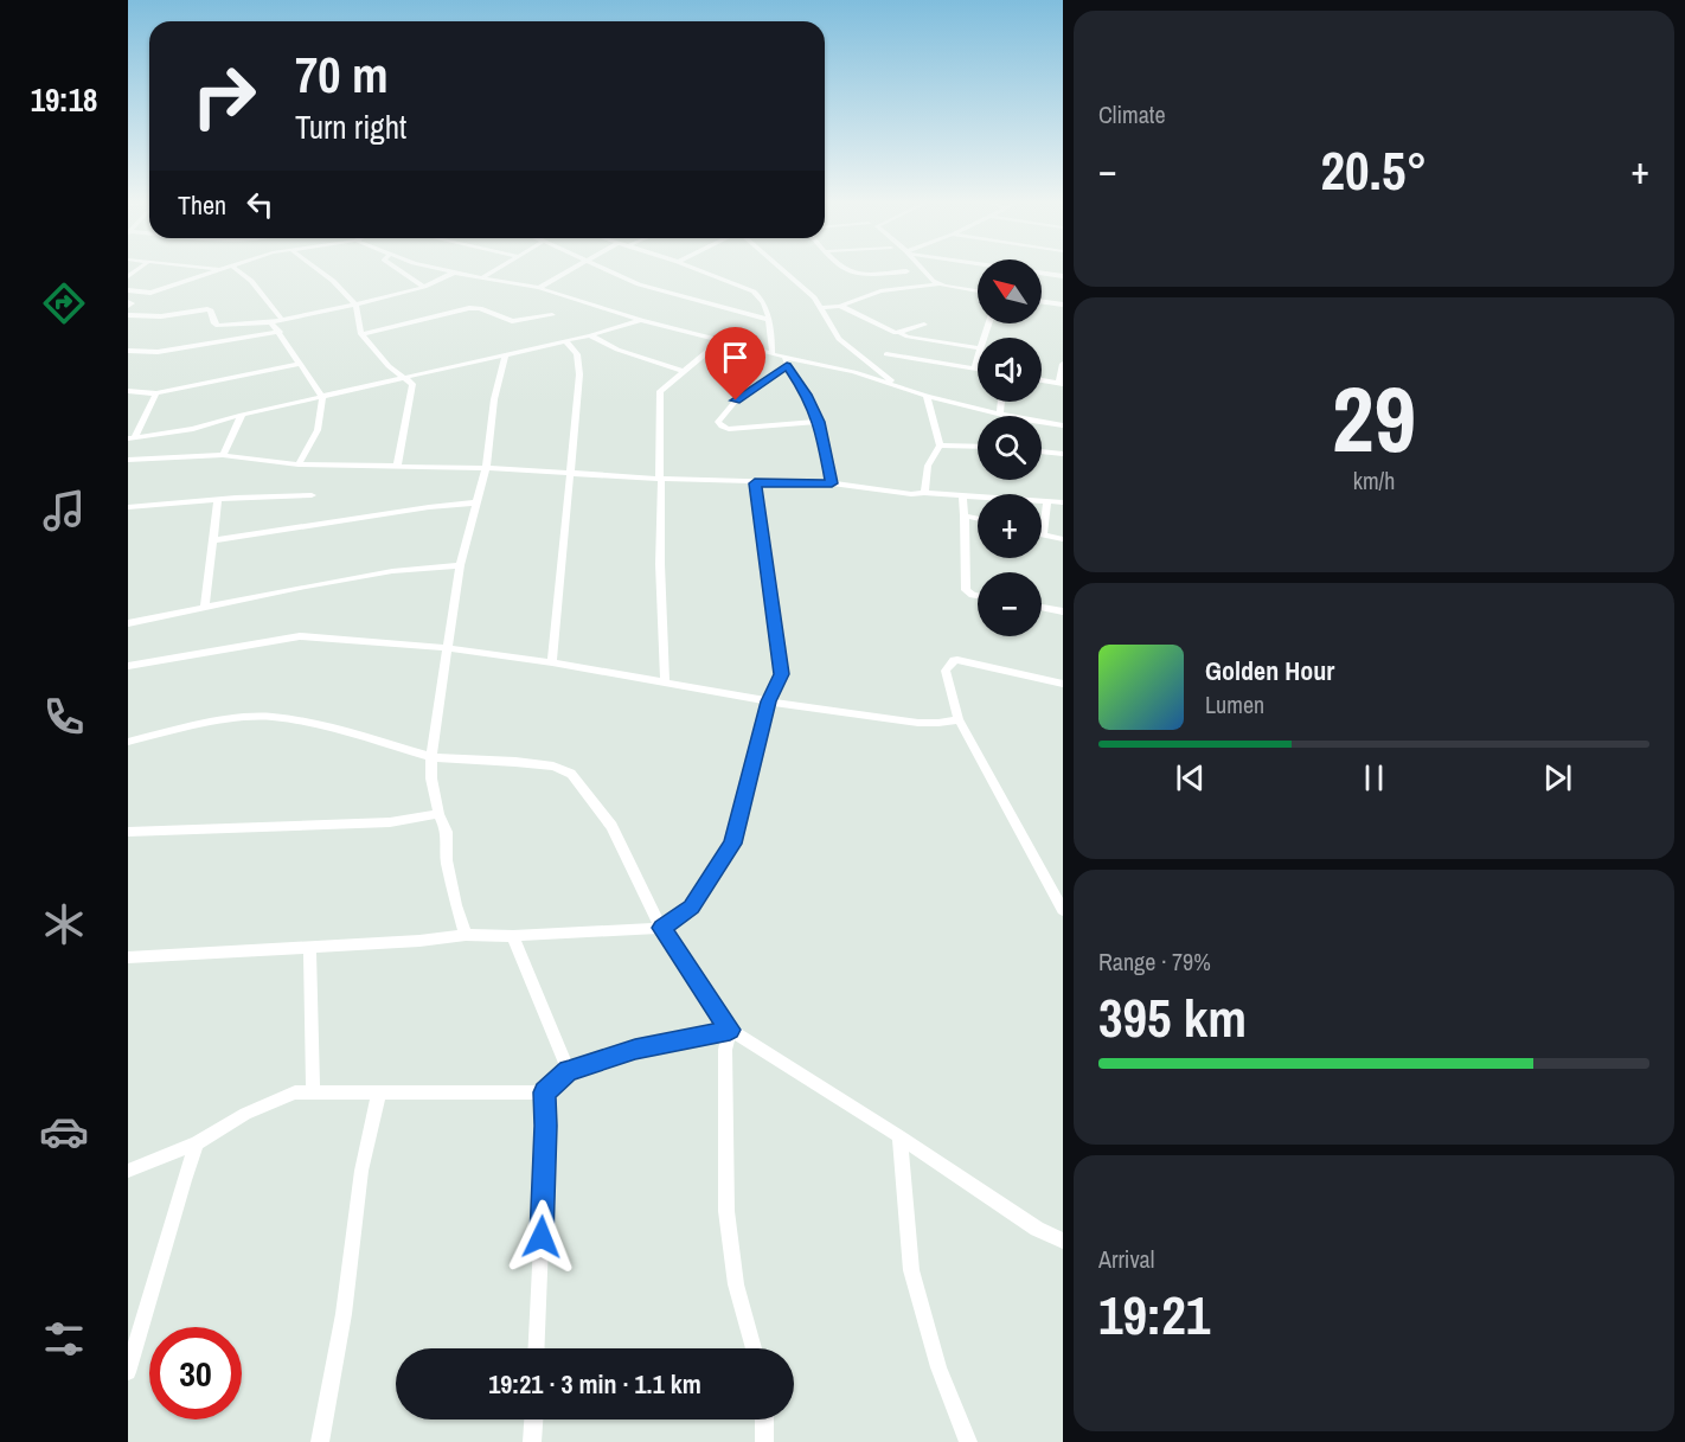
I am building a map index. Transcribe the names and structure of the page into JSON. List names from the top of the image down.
{
  "north": "top left",
  "page": {
    "tabs": "19:18",
    "tile": [
      "Climate",
      ["29", "km/h"],
      ["Range · 79%", "395 km"],
      ["Arrival", "19:21"]
    ],
    "turn": ["70 m", "Turn right"],
    "heat": ["−", "20.5°", "+"],
    "then": "Then",
    "map_buttons": ["+", "−"],
    "song": ["Golden Hour", "Lumen"],
    "limit": "30",
    "trip": "19:21 · 3 min · 1.1 km"
  }
}
